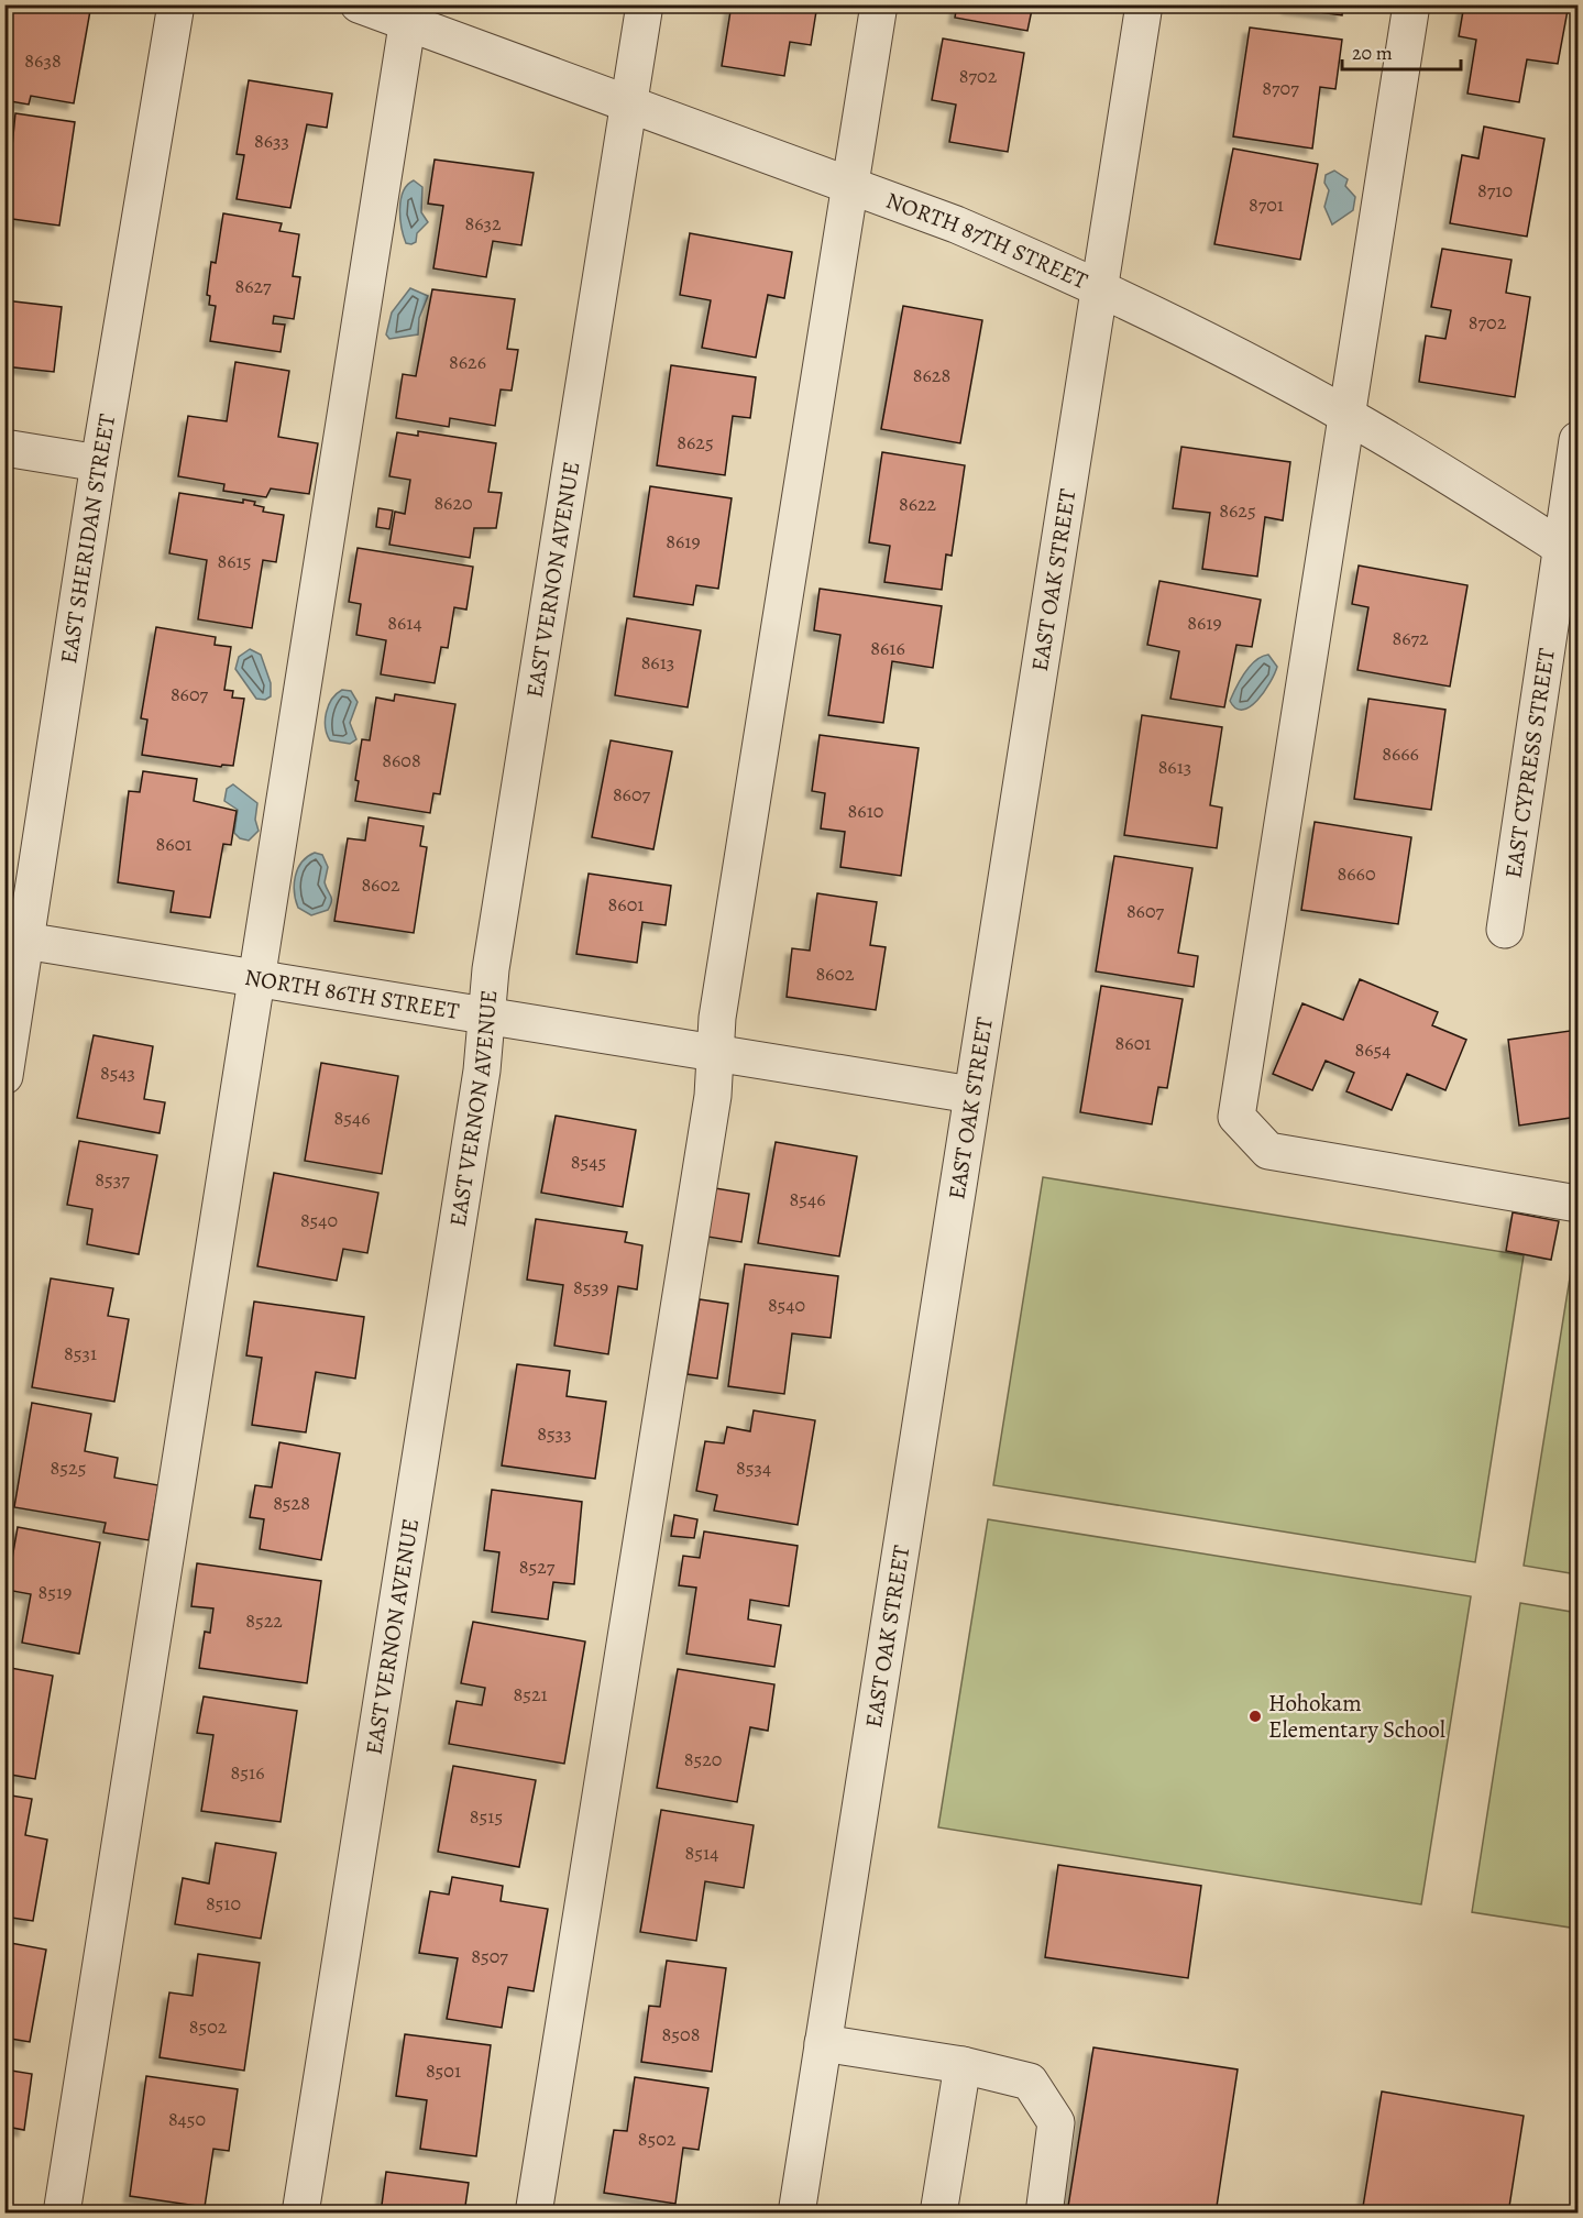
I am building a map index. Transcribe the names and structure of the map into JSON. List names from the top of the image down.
{
  "streets": {
    "street": [
      "NORTH 87TH STREET",
      "EAST SHERIDAN STREET",
      "EAST VERNON AVENUE",
      "EAST OAK STREET",
      "EAST CYPRESS STREET",
      "NORTH 86TH STREET"
    ]
  },
  "crossings": [
    ["NORTH 87TH STREET", "EAST VERNON AVENUE"],
    ["NORTH 87TH STREET", "EAST OAK STREET"],
    ["NORTH 87TH STREET", "EAST CYPRESS STREET"],
    ["EAST SHERIDAN STREET", "NORTH 86TH STREET"],
    ["EAST VERNON AVENUE", "NORTH 86TH STREET"],
    ["EAST OAK STREET", "NORTH 86TH STREET"]
  ],
  "places": ["Hohokam Elementary School"],
  "house_numbers": [
    "8638",
    "8702",
    "8707",
    "8633",
    "8710",
    "8701",
    "8632",
    "8627",
    "8702",
    "8626",
    "8628",
    "8625",
    "8620",
    "8622",
    "8625",
    "8619",
    "8615",
    "8614",
    "8619",
    "8672",
    "8616",
    "8613",
    "8607",
    "8666",
    "8608",
    "8613",
    "8607",
    "8610",
    "8601",
    "8660",
    "8602",
    "8601",
    "8607",
    "8602",
    "8601",
    "8654",
    "8543",
    "8546",
    "8545",
    "8537",
    "8546",
    "8540",
    "8539",
    "8540",
    "8531",
    "8533",
    "8525",
    "8534",
    "8528",
    "8527",
    "8519",
    "8522",
    "8521",
    "8520",
    "8516",
    "8515",
    "8514",
    "8510",
    "8507",
    "8502",
    "8508",
    "8501",
    "8450",
    "8502"
  ],
  "scale_bar": "20 m"
}
